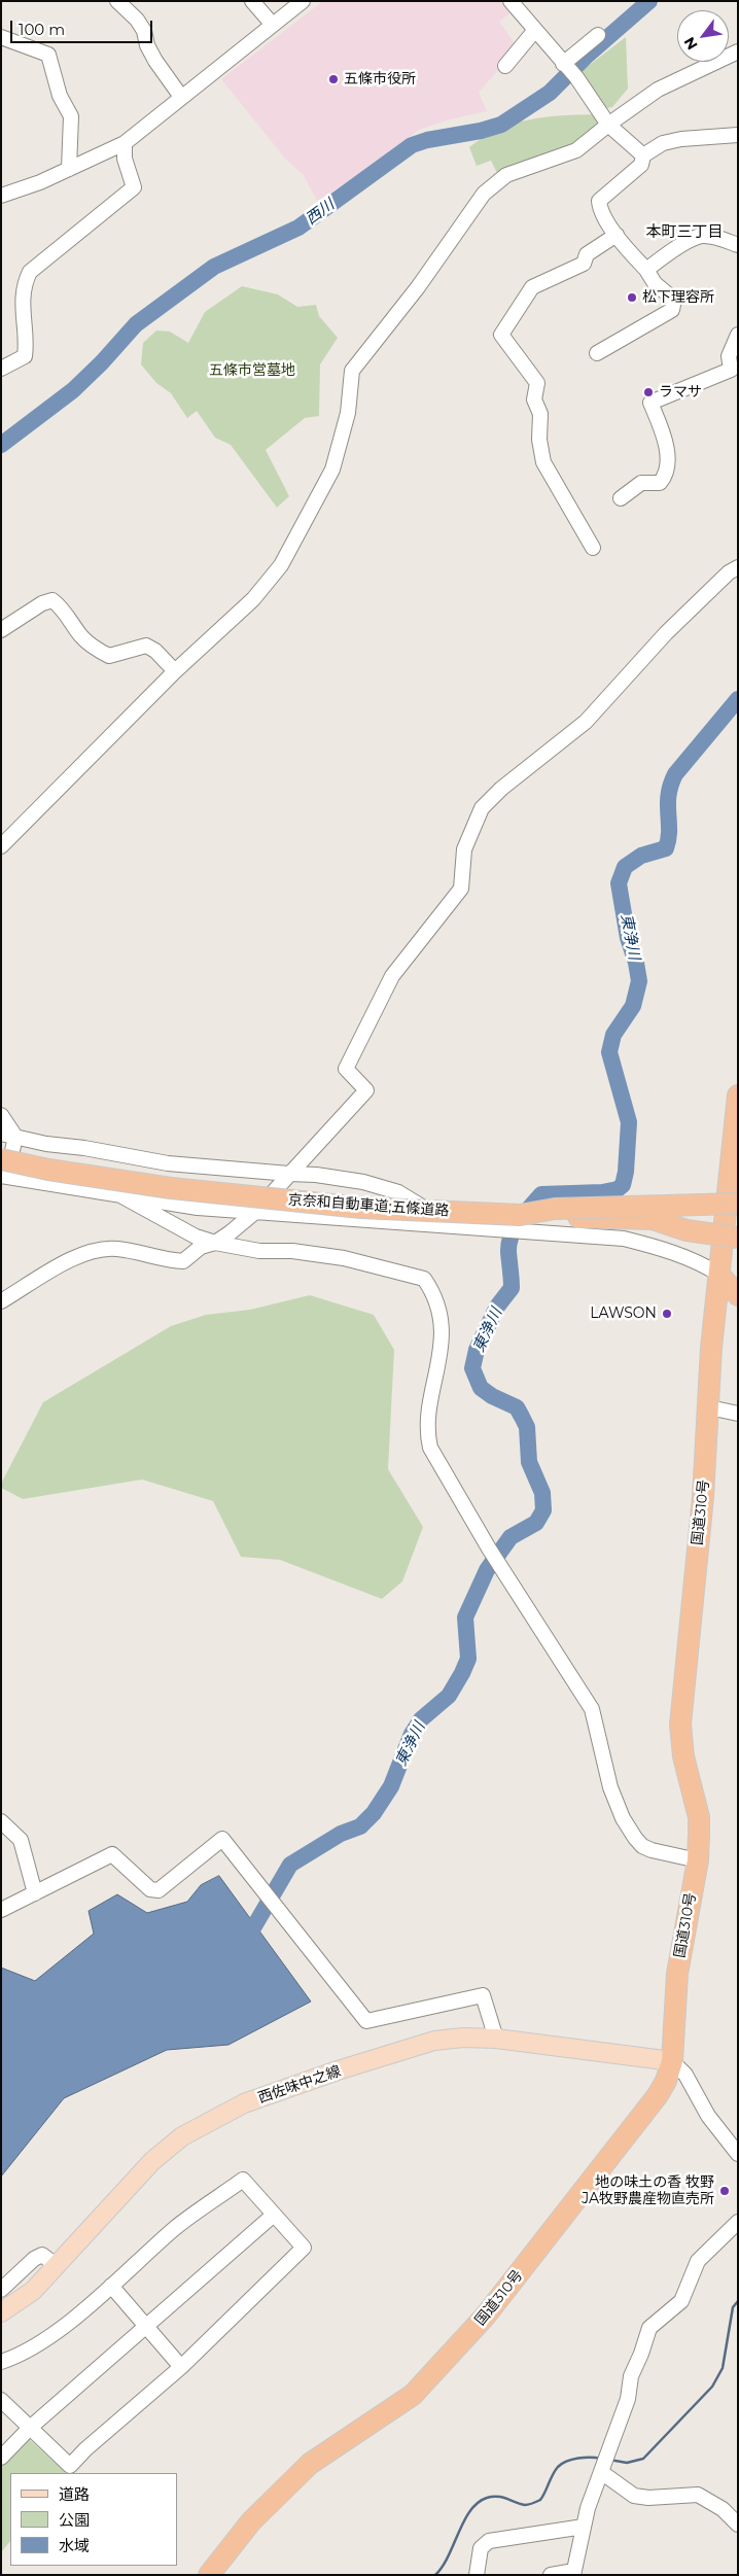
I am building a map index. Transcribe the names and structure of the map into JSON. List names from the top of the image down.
{
  "streets": {
    "highway": ["京奈和自動車道;五條道路", "国道310号"],
    "main road": ["西佐味中之線"]
  },
  "crossings": [
    ["国道310号", "西佐味中之線"]
  ],
  "districts": ["本町三丁目"],
  "water": ["西川", "東浄川"],
  "parks": ["五條市営墓地"],
  "places": [
    "五條市役所",
    "松下理容所",
    "ラマサ",
    "LAWSON",
    "地の味土の香 牧野 JA牧野農産物直売所"
  ],
  "legend": ["道路", "公園", "水域"],
  "scale_bar": "100 m",
  "north": "bottom left"
}
